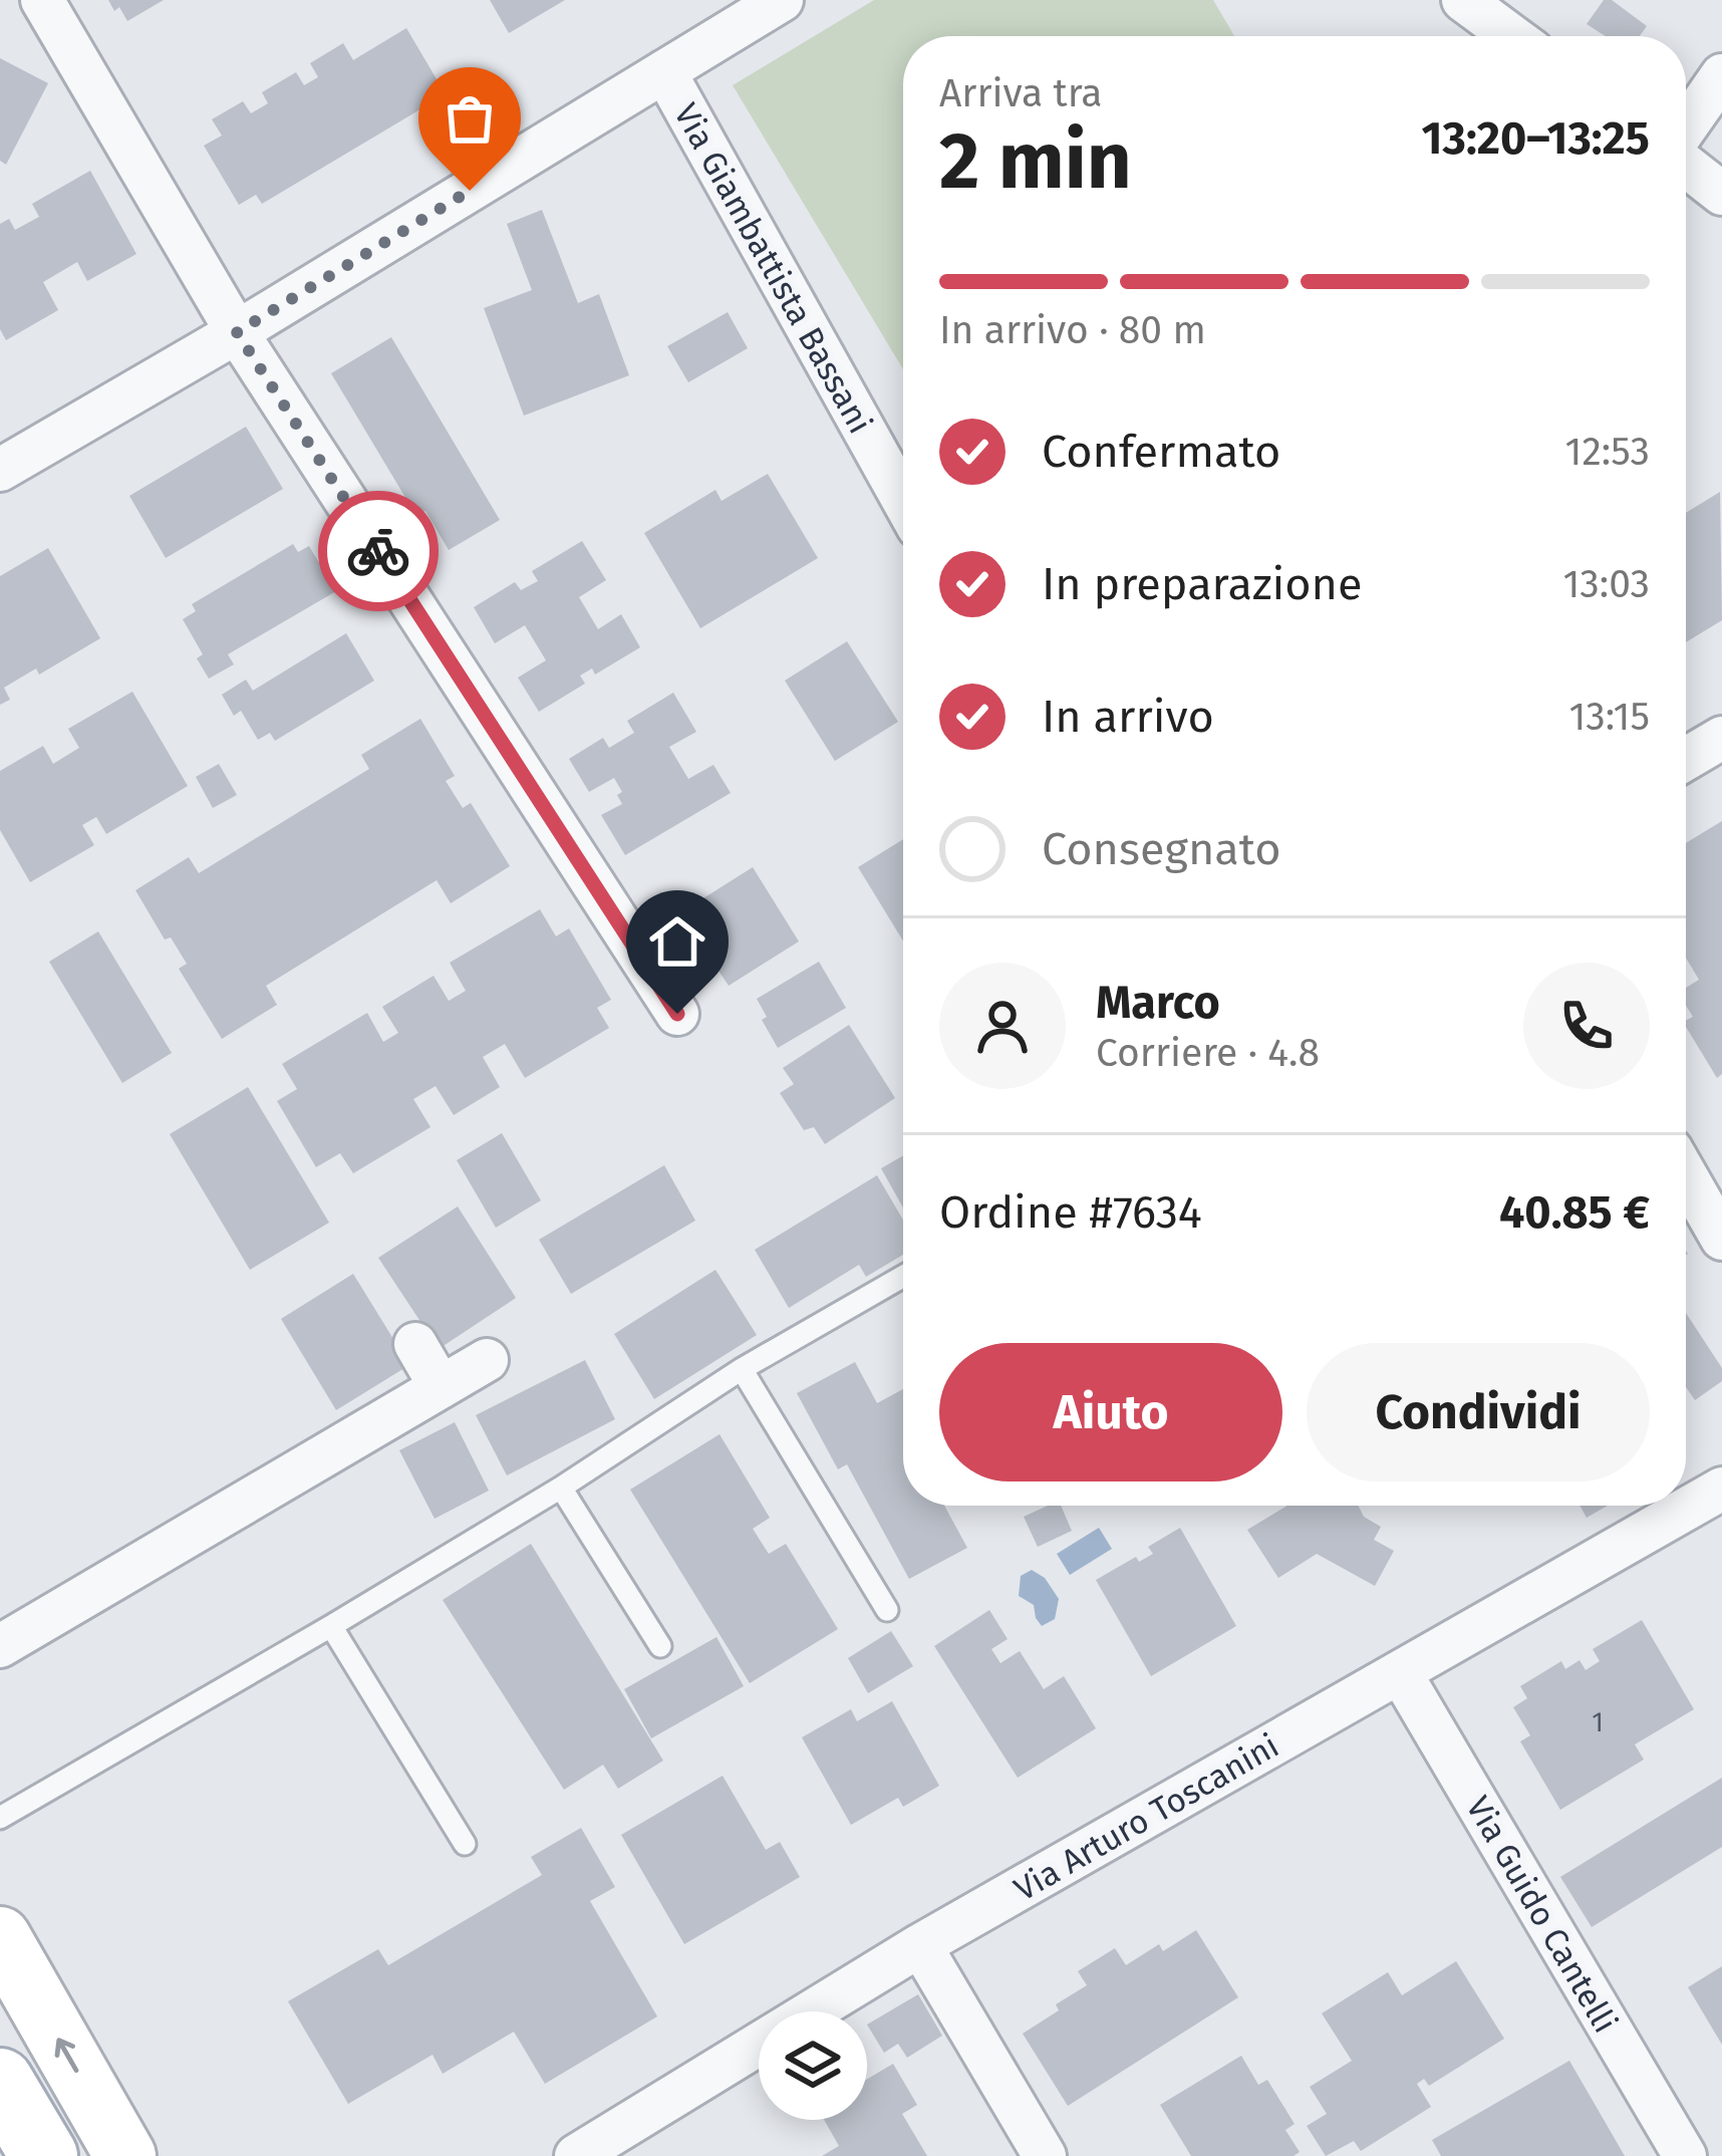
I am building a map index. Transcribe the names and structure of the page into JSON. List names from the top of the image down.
{
  "streets": {
    "street": ["Via Giambattista Bassani", "Via Arturo Toscanini", "Via Guido Cantelli"]
  },
  "crossings": [
    ["Via Arturo Toscanini", "Via Guido Cantelli"]
  ],
  "house_numbers": ["1"],
  "page": {
    "heading": ["2 min", "Arriva tra", "13:20–13:25"],
    "panel": [
      "Marco",
      "Corriere · 4.8",
      "Ordine #7634",
      "40.85 €"
    ],
    "bar": "In arrivo · 80 m",
    "list": [
      ["Confermato", "12:53"],
      ["In preparazione", "13:03"],
      ["In arrivo", "13:15"],
      "Consegnato"
    ],
    "buttons": ["Aiuto", "Condividi"]
  }
}
